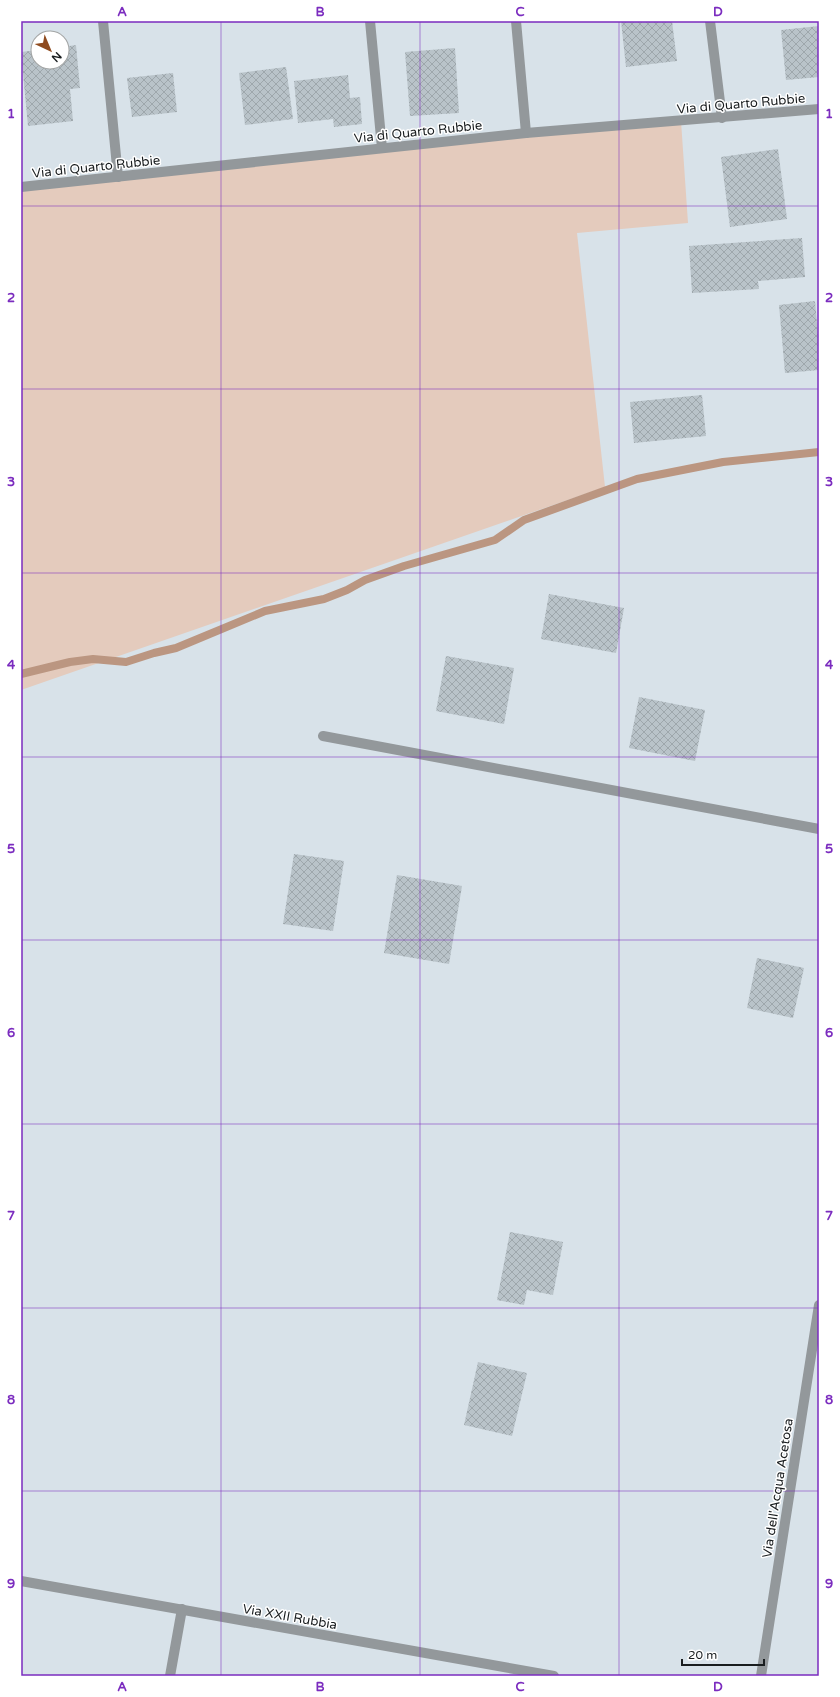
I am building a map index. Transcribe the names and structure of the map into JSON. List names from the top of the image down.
{
  "streets": {
    "street": ["Via di Quarto Rubbie", "Via dell'Acqua Acetosa", "Via XXII Rubbia"]
  },
  "scale_bar": "20 m",
  "north": "bottom right",
  "grid": {
    "columns": [
      "A",
      "B",
      "C",
      "D"
    ],
    "rows": [
      "1",
      "2",
      "3",
      "4",
      "5",
      "6",
      "7",
      "8",
      "9"
    ]
  }
}
